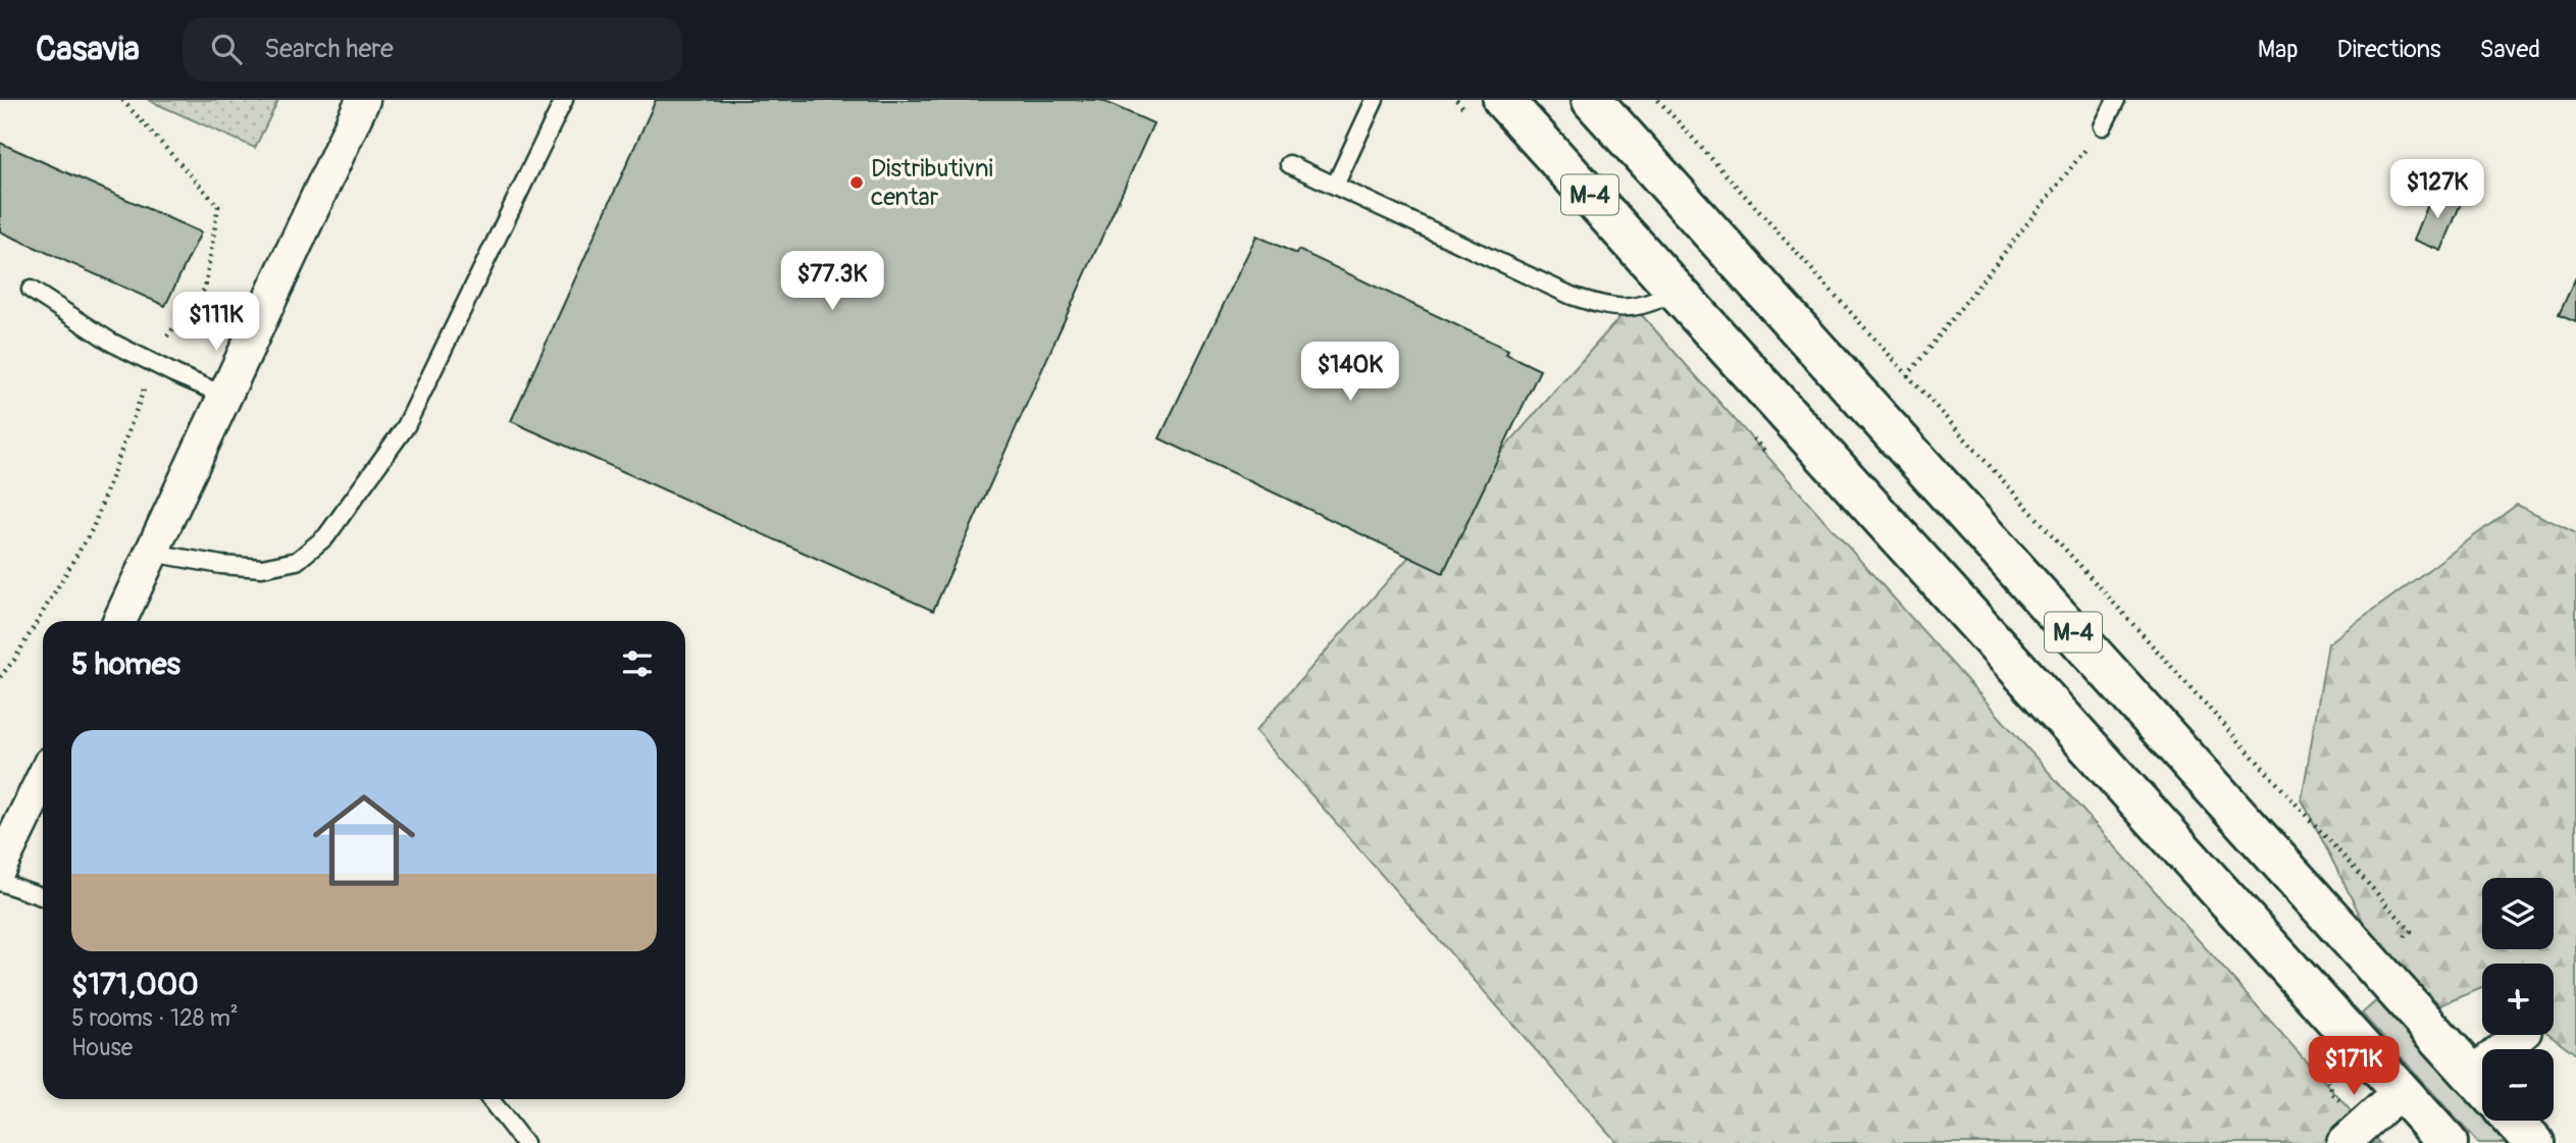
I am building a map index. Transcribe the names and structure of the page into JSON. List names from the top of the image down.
{
  "streets": {
    "main road": ["M-4"]
  },
  "places": ["Distributivni centar"],
  "page": {
    "header": "Casavia",
    "search": "Search here",
    "nav": ["Map", "Directions", "Saved"],
    "price": [
      "$127K",
      "$77.3K",
      "$111K",
      "$140K",
      "$171K"
    ],
    "heading": "5 homes",
    "list": [
      {
        "name": "$171,000",
        "note": "5 rooms · 128 m² · House"
      }
    ],
    "map_buttons": ["+", "−"]
  }
}
